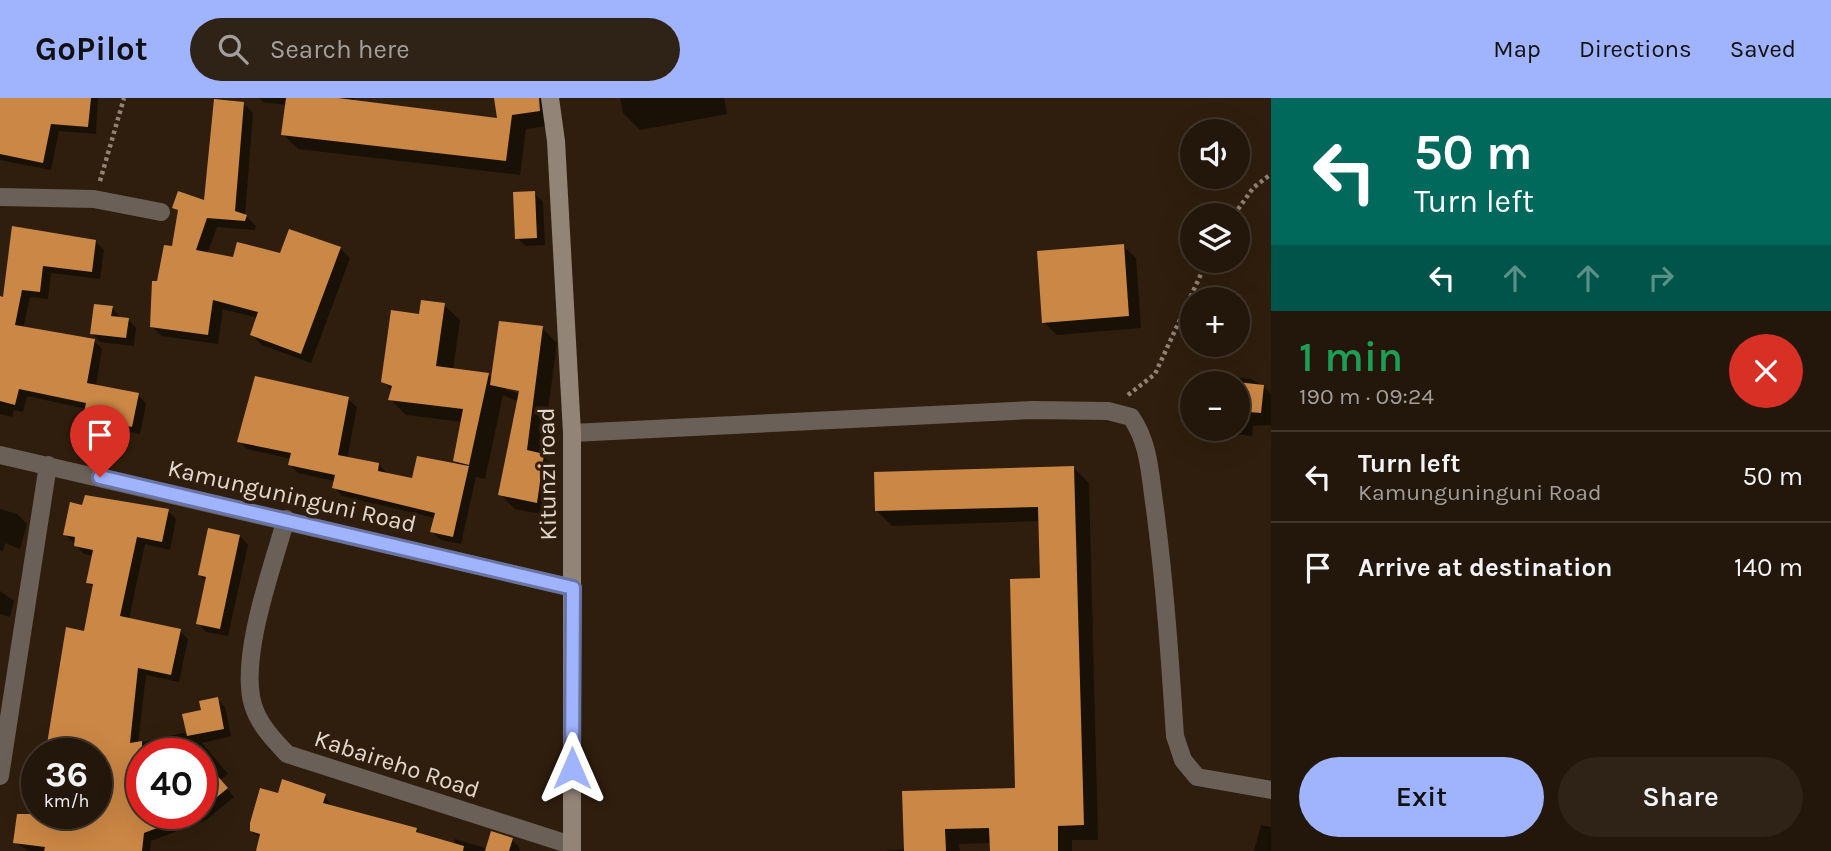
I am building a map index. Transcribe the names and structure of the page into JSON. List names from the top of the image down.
{
  "streets": {
    "street": ["Kitunzi road", "Kamunguninguni Road", "Kabaireho Road"]
  },
  "crossings": [
    ["Kitunzi road", "Kamunguninguni Road"],
    ["Kitunzi road", "Kabaireho Road"],
    ["Kamunguninguni Road", "Kabaireho Road"]
  ],
  "page": {
    "header": "GoPilot",
    "search": "Search here",
    "nav": ["Map", "Directions", "Saved"],
    "turn": ["50 m", "Turn left"],
    "map_buttons": ["+", "−"],
    "heading": ["1 min", "190 m · 09:24"],
    "list": [
      {
        "name": "Turn left",
        "note": "Kamunguninguni Road",
        "value": "50 m"
      },
      {
        "name": "Arrive at destination",
        "value": "140 m"
      }
    ],
    "speed": "36 km/h",
    "limit": "40",
    "buttons": ["Exit", "Share"]
  }
}
